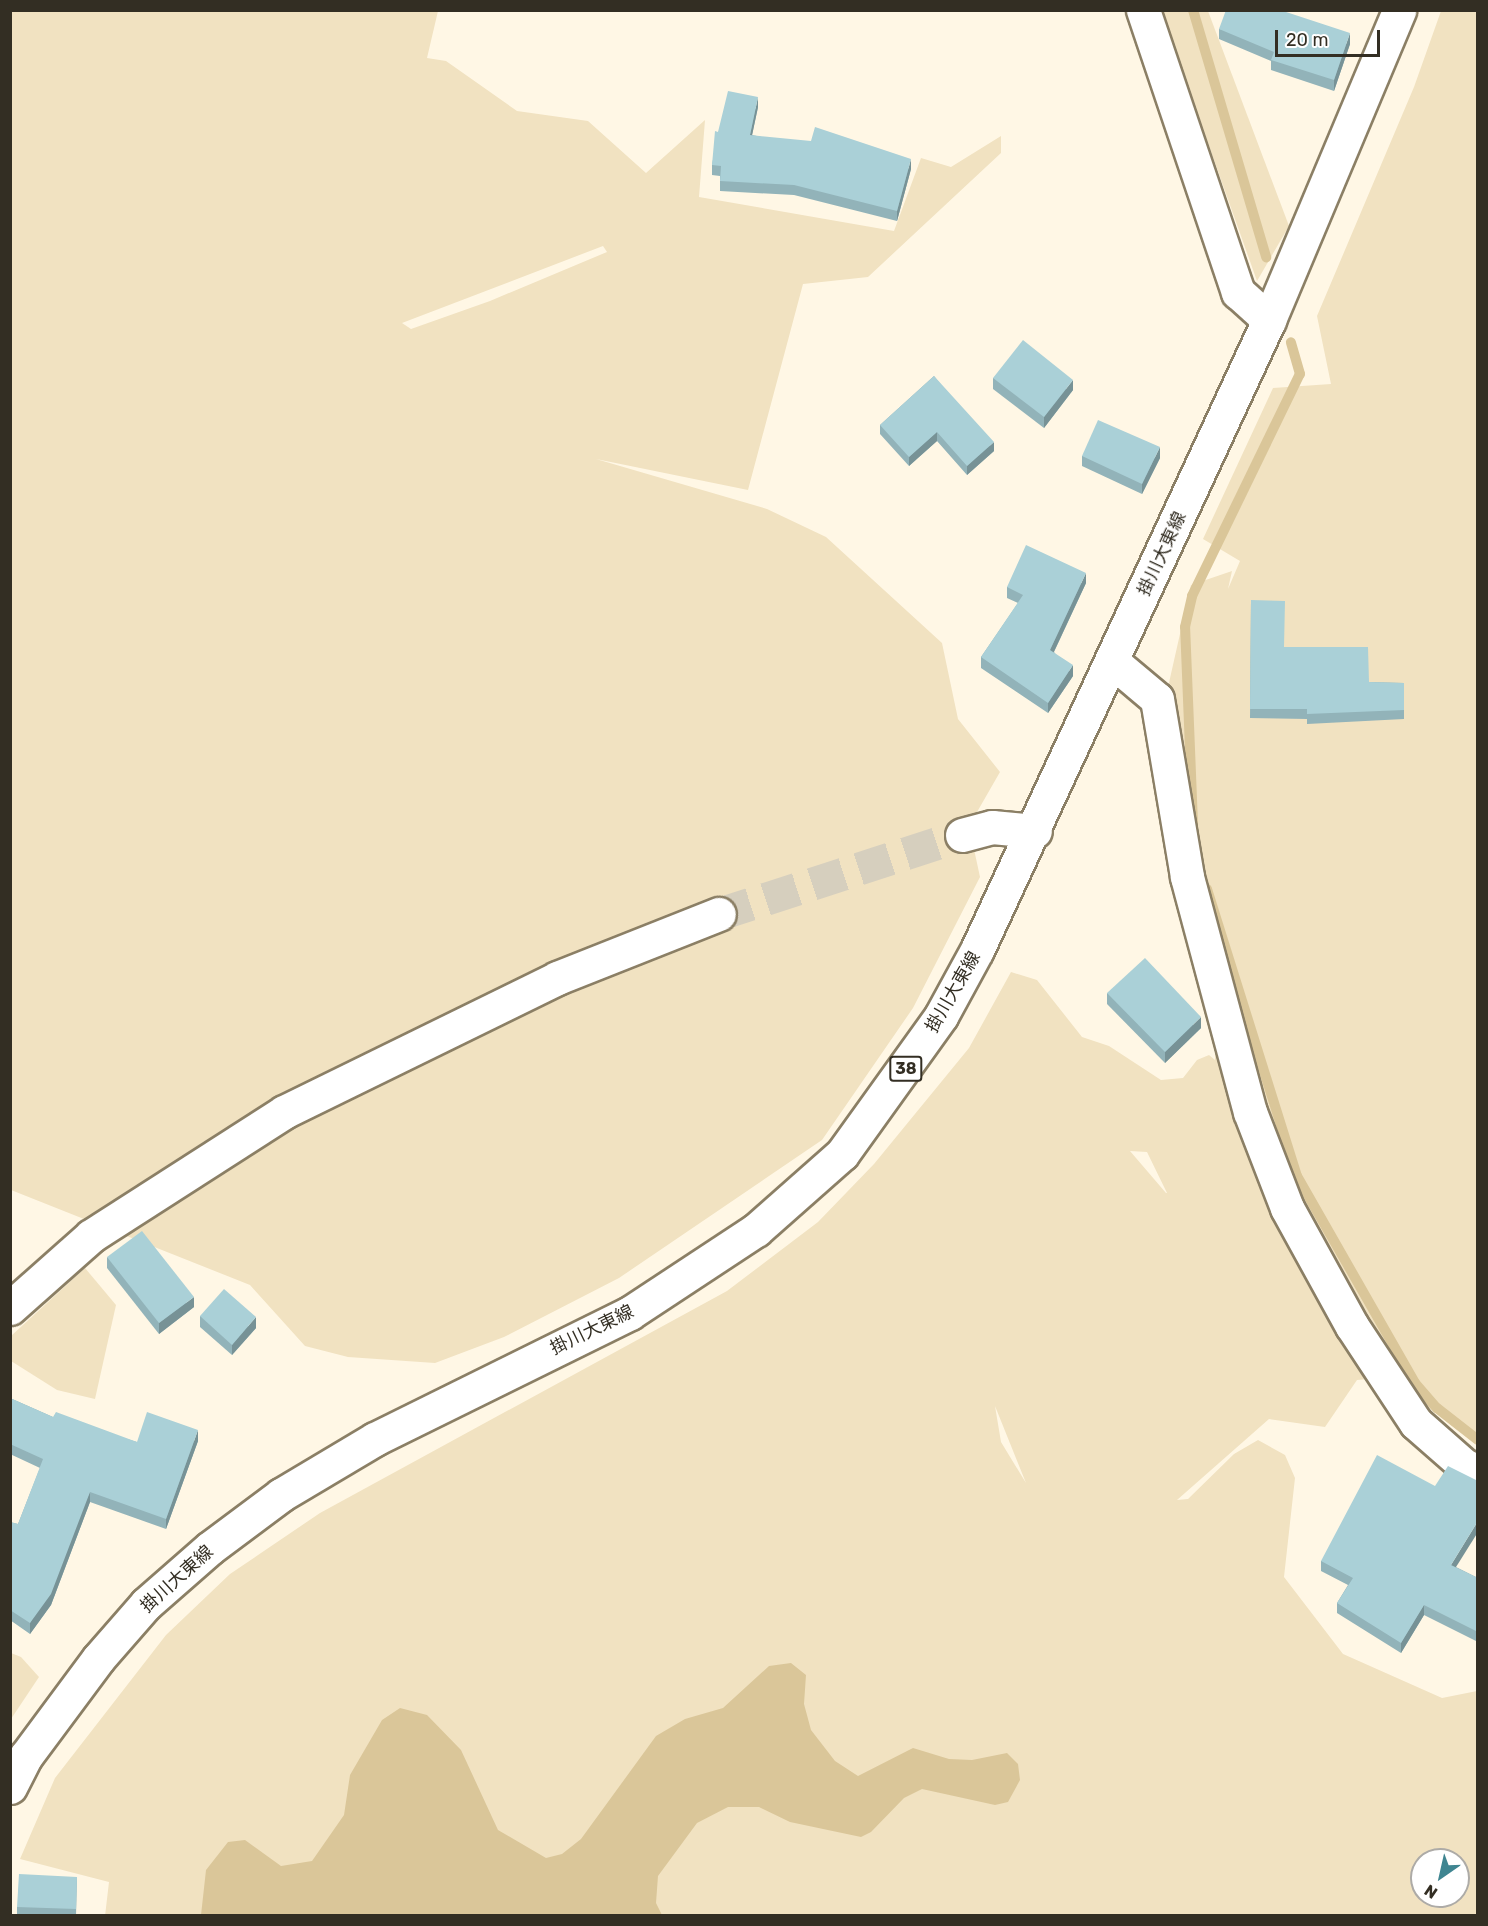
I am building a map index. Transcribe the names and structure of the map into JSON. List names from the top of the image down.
{
  "streets": {
    "main road": ["掛川大東線", "38"]
  },
  "scale_bar": "20 m",
  "north": "bottom left"
}
